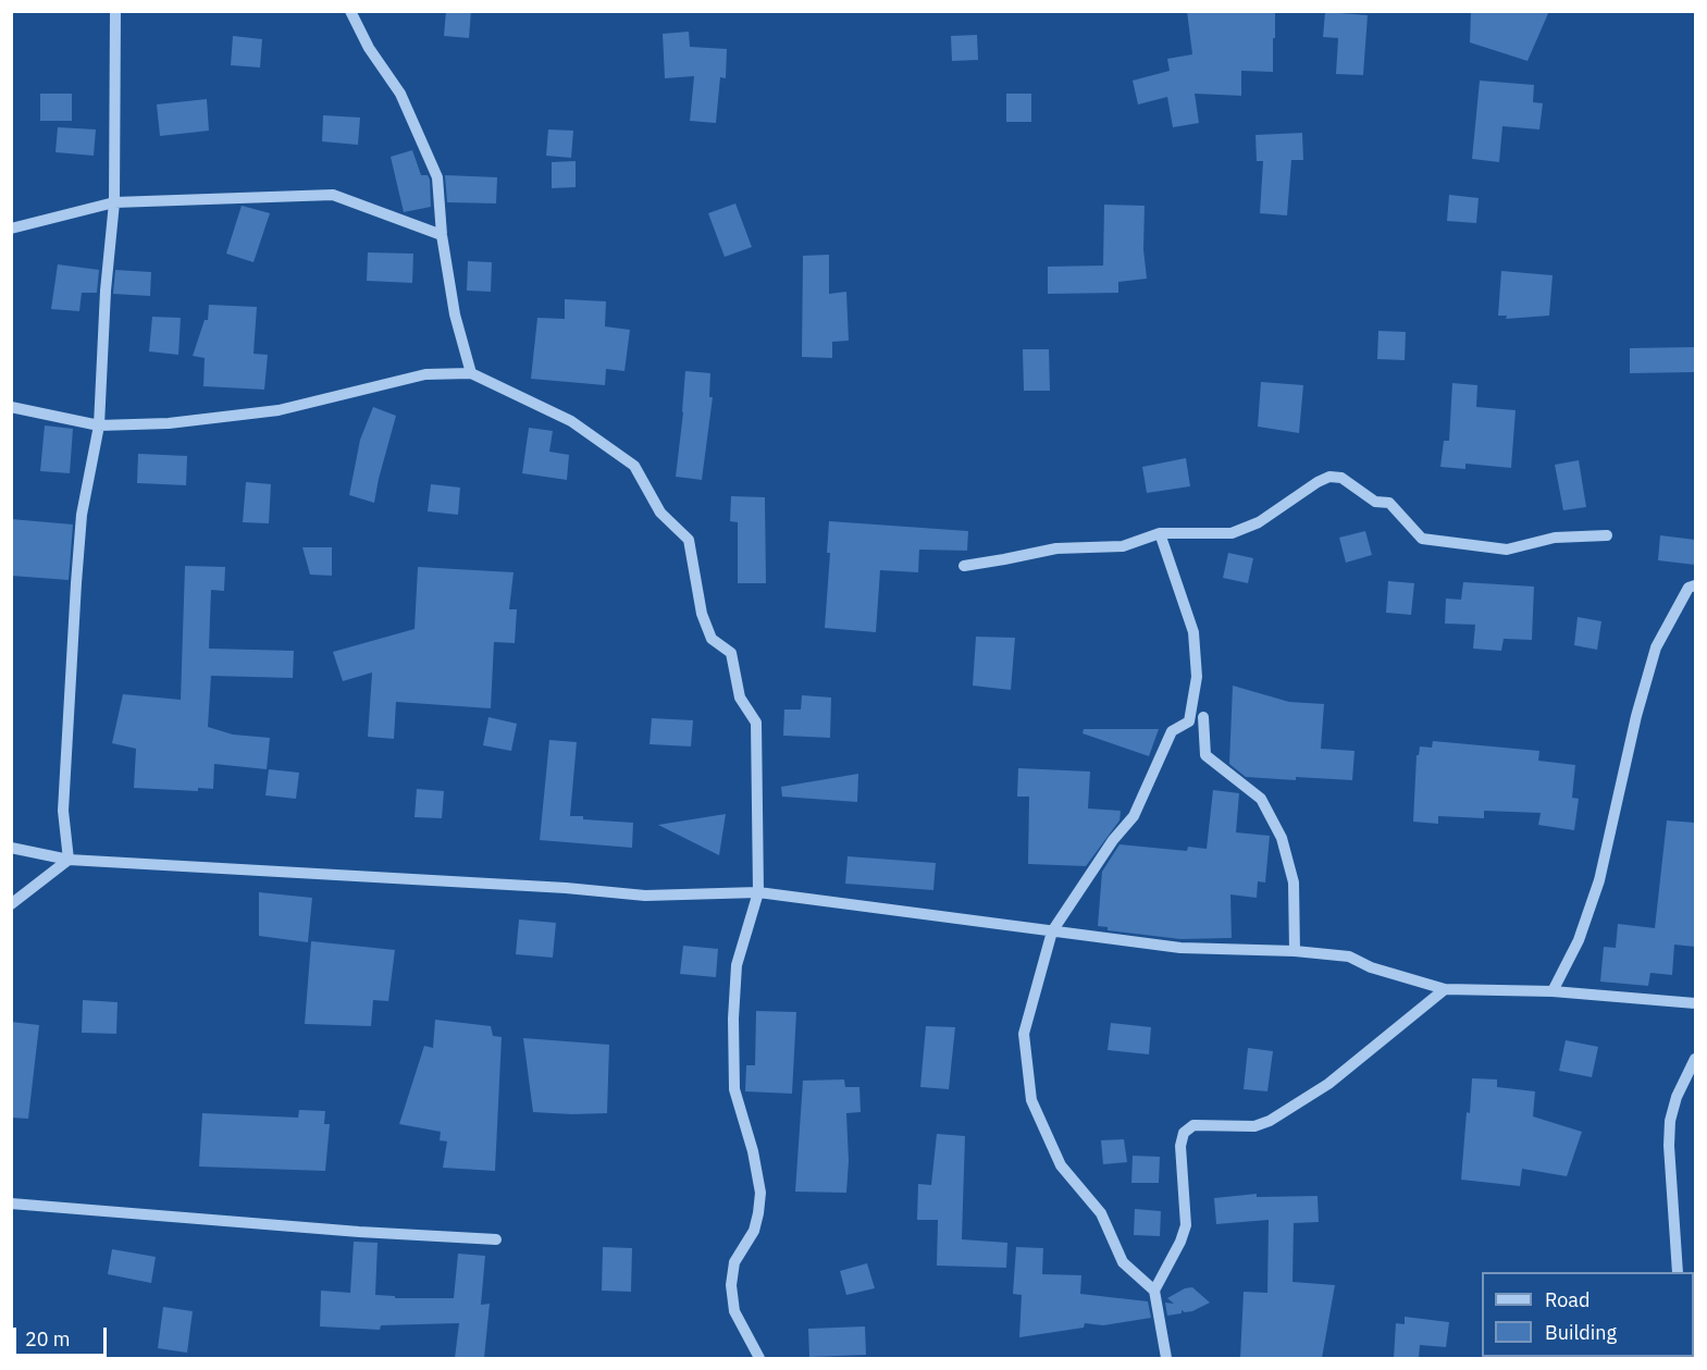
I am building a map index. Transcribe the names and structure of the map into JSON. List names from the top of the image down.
{
  "legend": ["Road", "Building"],
  "scale_bar": "20 m"
}
